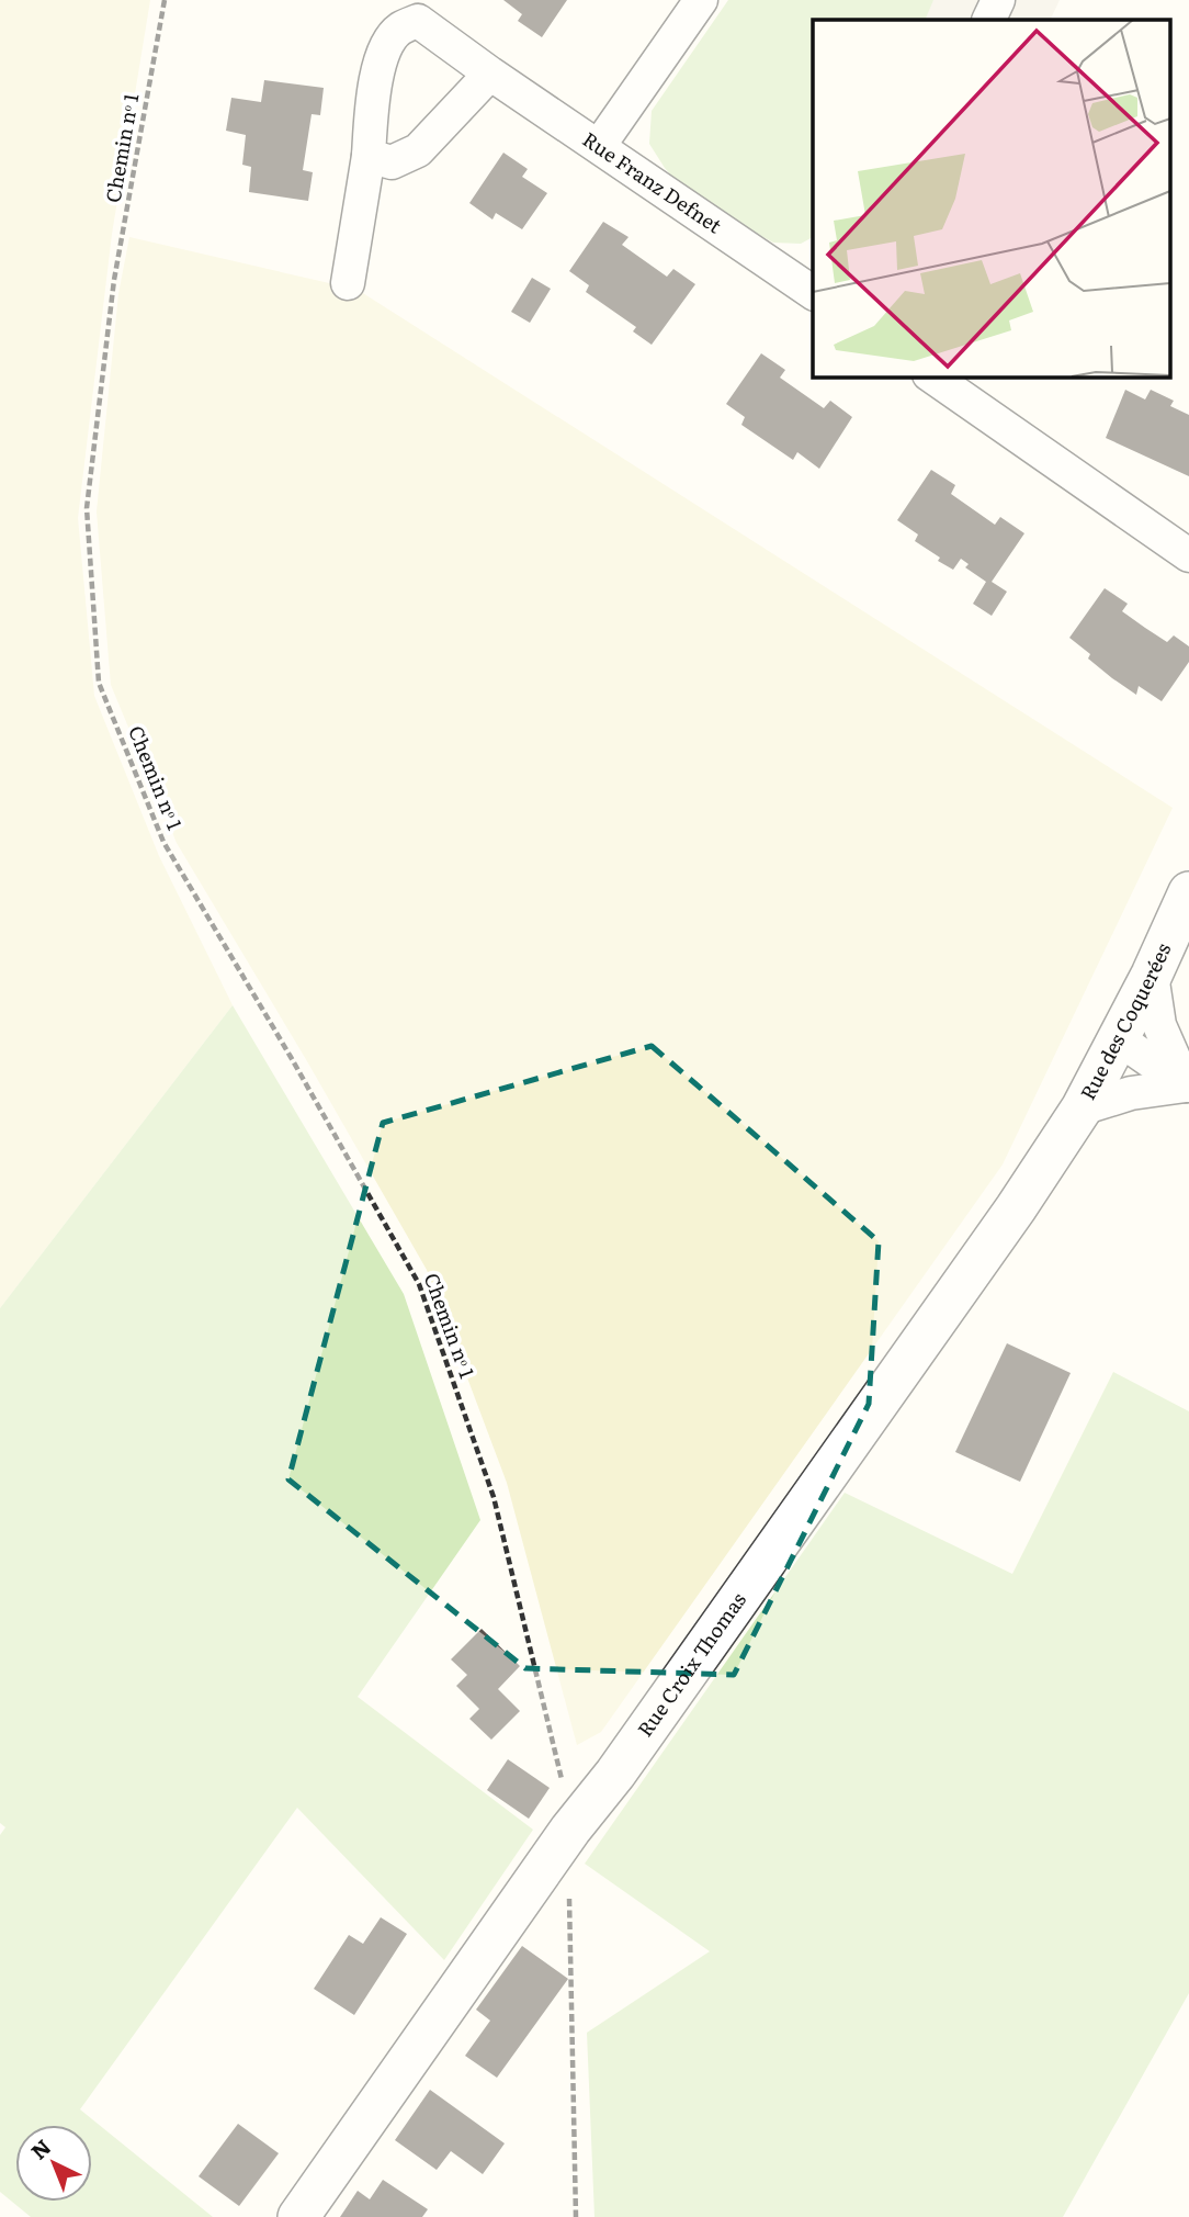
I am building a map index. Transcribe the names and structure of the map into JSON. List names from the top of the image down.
{
  "streets": {
    "street": ["Rue Franz Defnet", "Rue des Coquerées", "Rue Croix Thomas"],
    "path": ["Chemin nᵒ 1"]
  },
  "crossings": [
    ["Rue des Coquerées", "Rue Croix Thomas"]
  ],
  "north": "top left"
}
